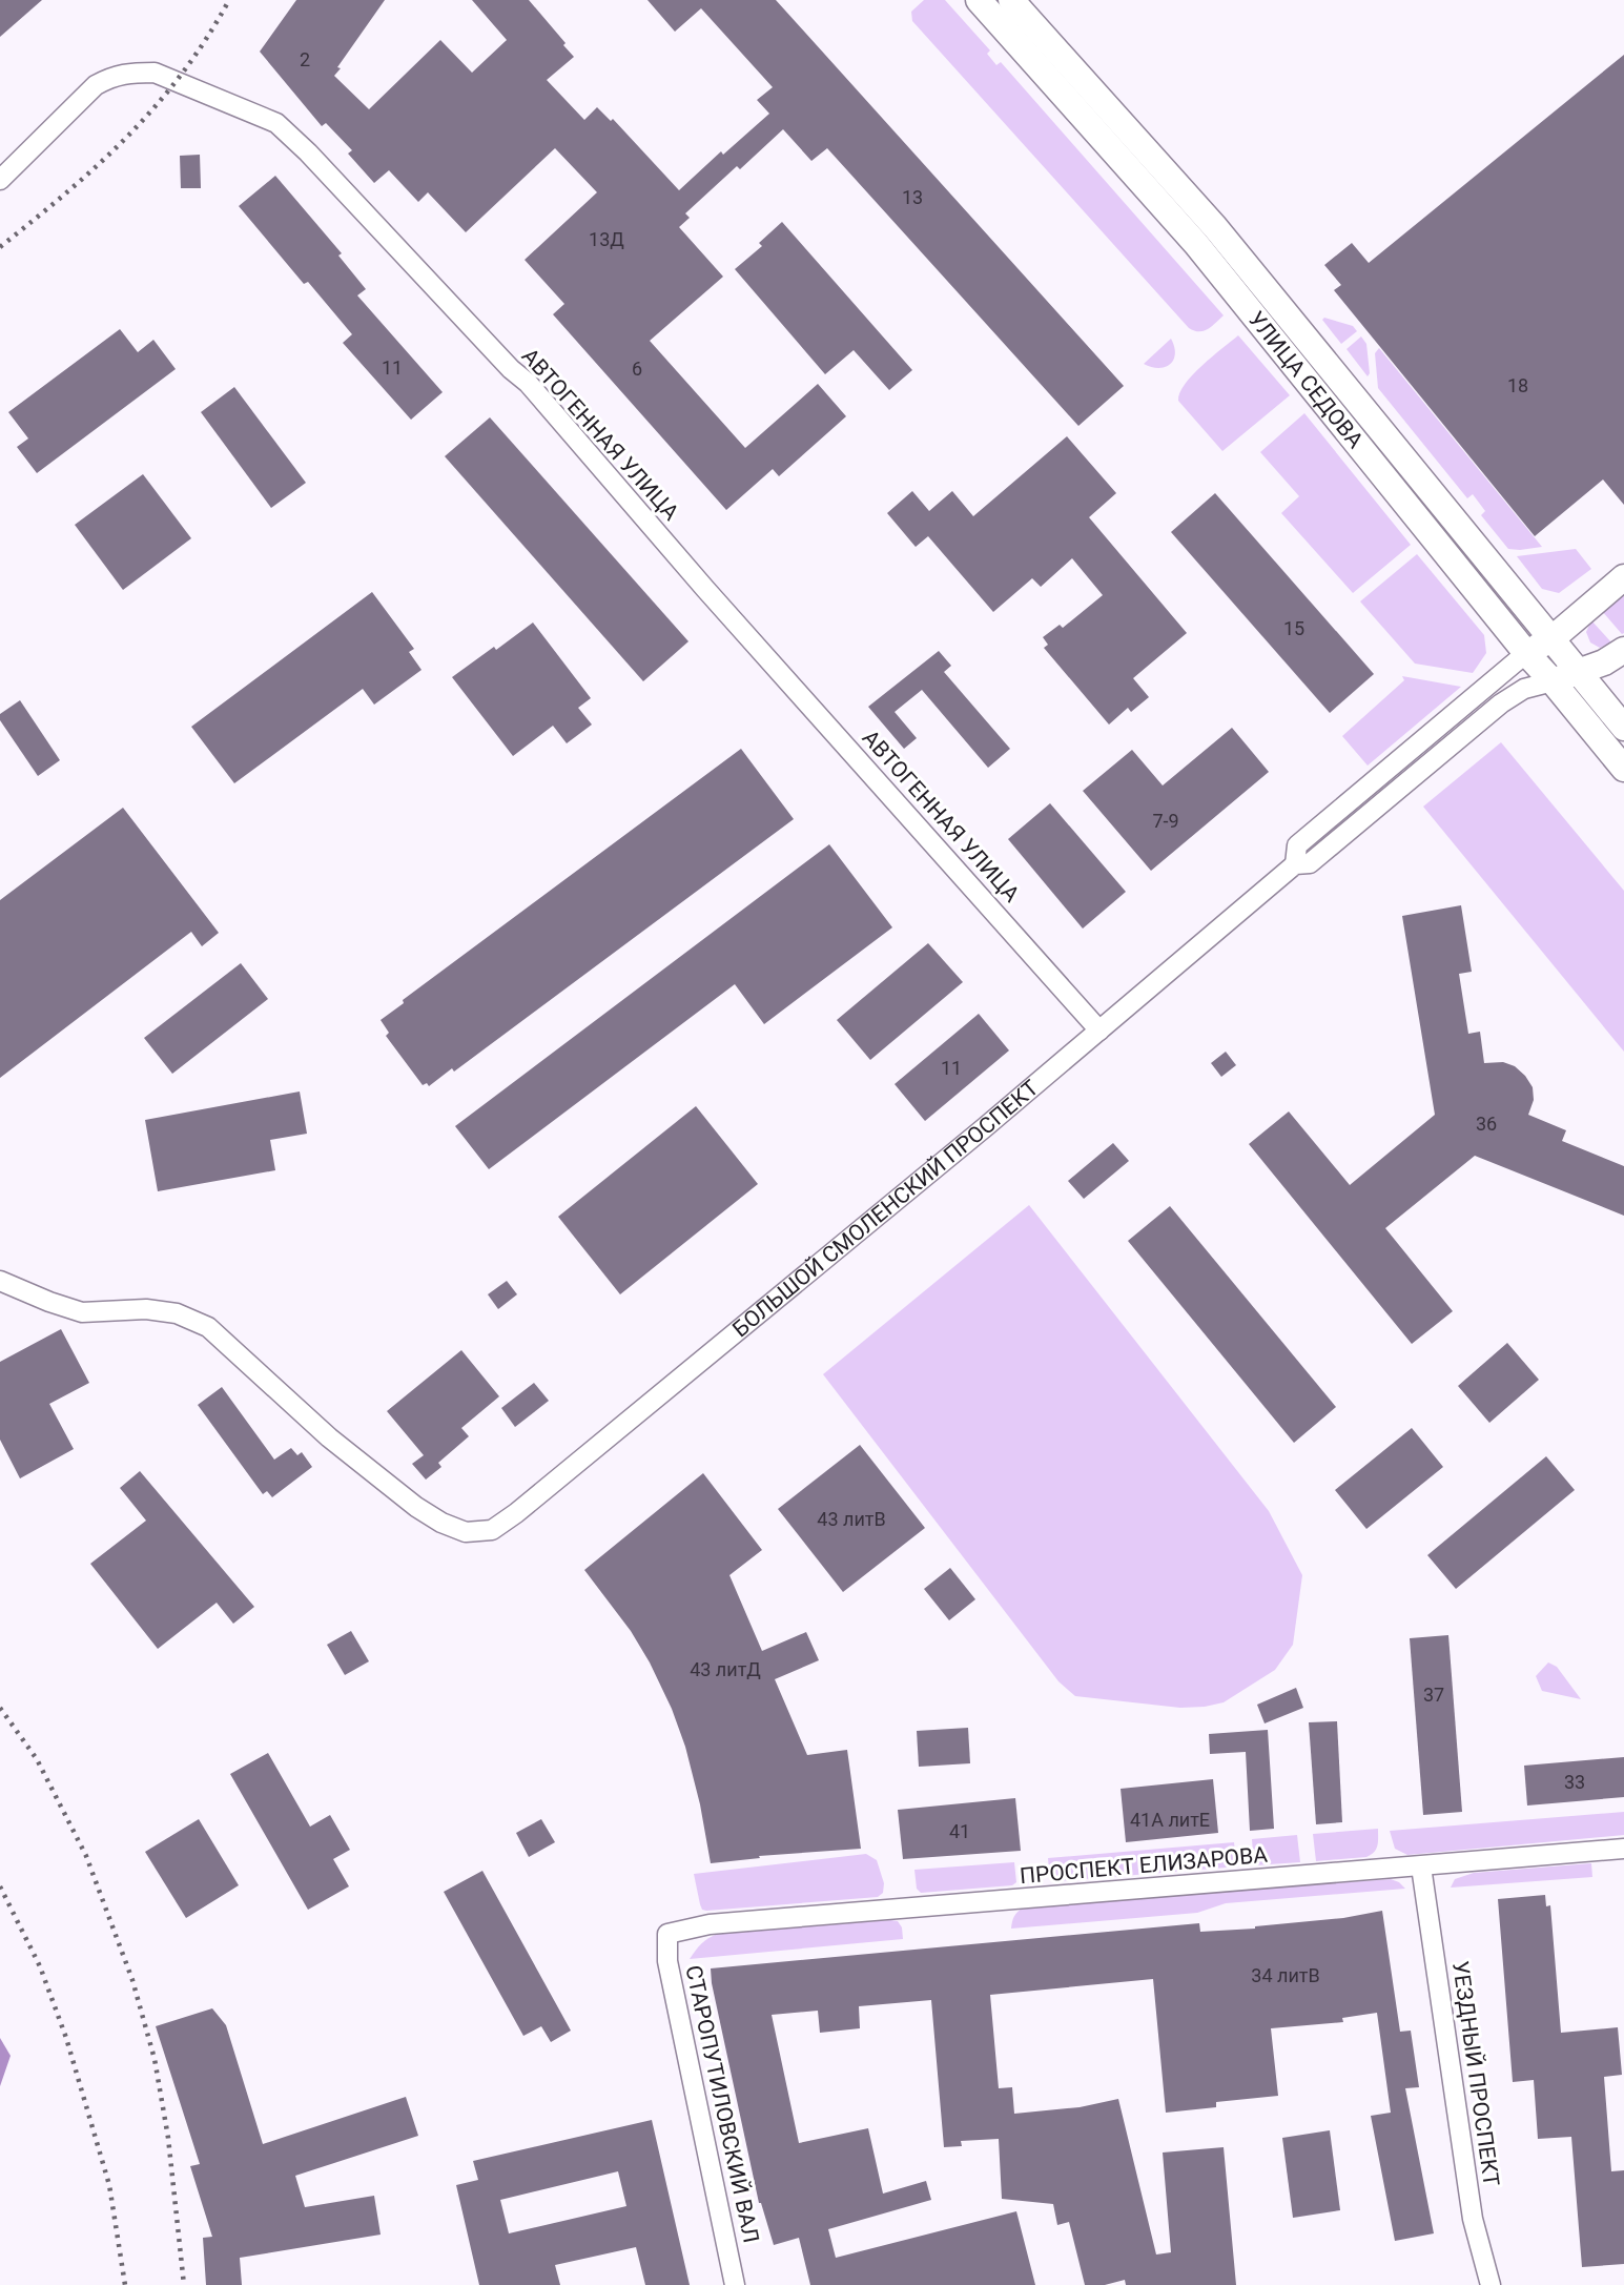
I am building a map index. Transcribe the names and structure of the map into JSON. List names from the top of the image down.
{
  "streets": {
    "main road": ["УЛИЦА СЕДОВА", "БОЛЬШОЙ СМОЛЕНСКИЙ ПРОСПЕКТ"],
    "street": [
      "АВТОГЕННАЯ УЛИЦА",
      "ПРОСПЕКТ ЕЛИЗАРОВА",
      "УЕЗДНЫЙ ПРОСПЕКТ",
      "СТАРОПУТИЛОВСКИЙ ВАЛ"
    ]
  },
  "crossings": [
    ["УЛИЦА СЕДОВА", "БОЛЬШОЙ СМОЛЕНСКИЙ ПРОСПЕКТ"],
    ["АВТОГЕННАЯ УЛИЦА", "БОЛЬШОЙ СМОЛЕНСКИЙ ПРОСПЕКТ"],
    ["ПРОСПЕКТ ЕЛИЗАРОВА", "УЕЗДНЫЙ ПРОСПЕКТ"],
    ["ПРОСПЕКТ ЕЛИЗАРОВА", "СТАРОПУТИЛОВСКИЙ ВАЛ"]
  ],
  "house_numbers": [
    "2",
    "13",
    "13Д",
    "11",
    "6",
    "18",
    "15",
    "7-9",
    "11",
    "36",
    "43 литВ",
    "43 литД",
    "37",
    "33",
    "41А литЕ",
    "41",
    "34 литВ"
  ]
}
